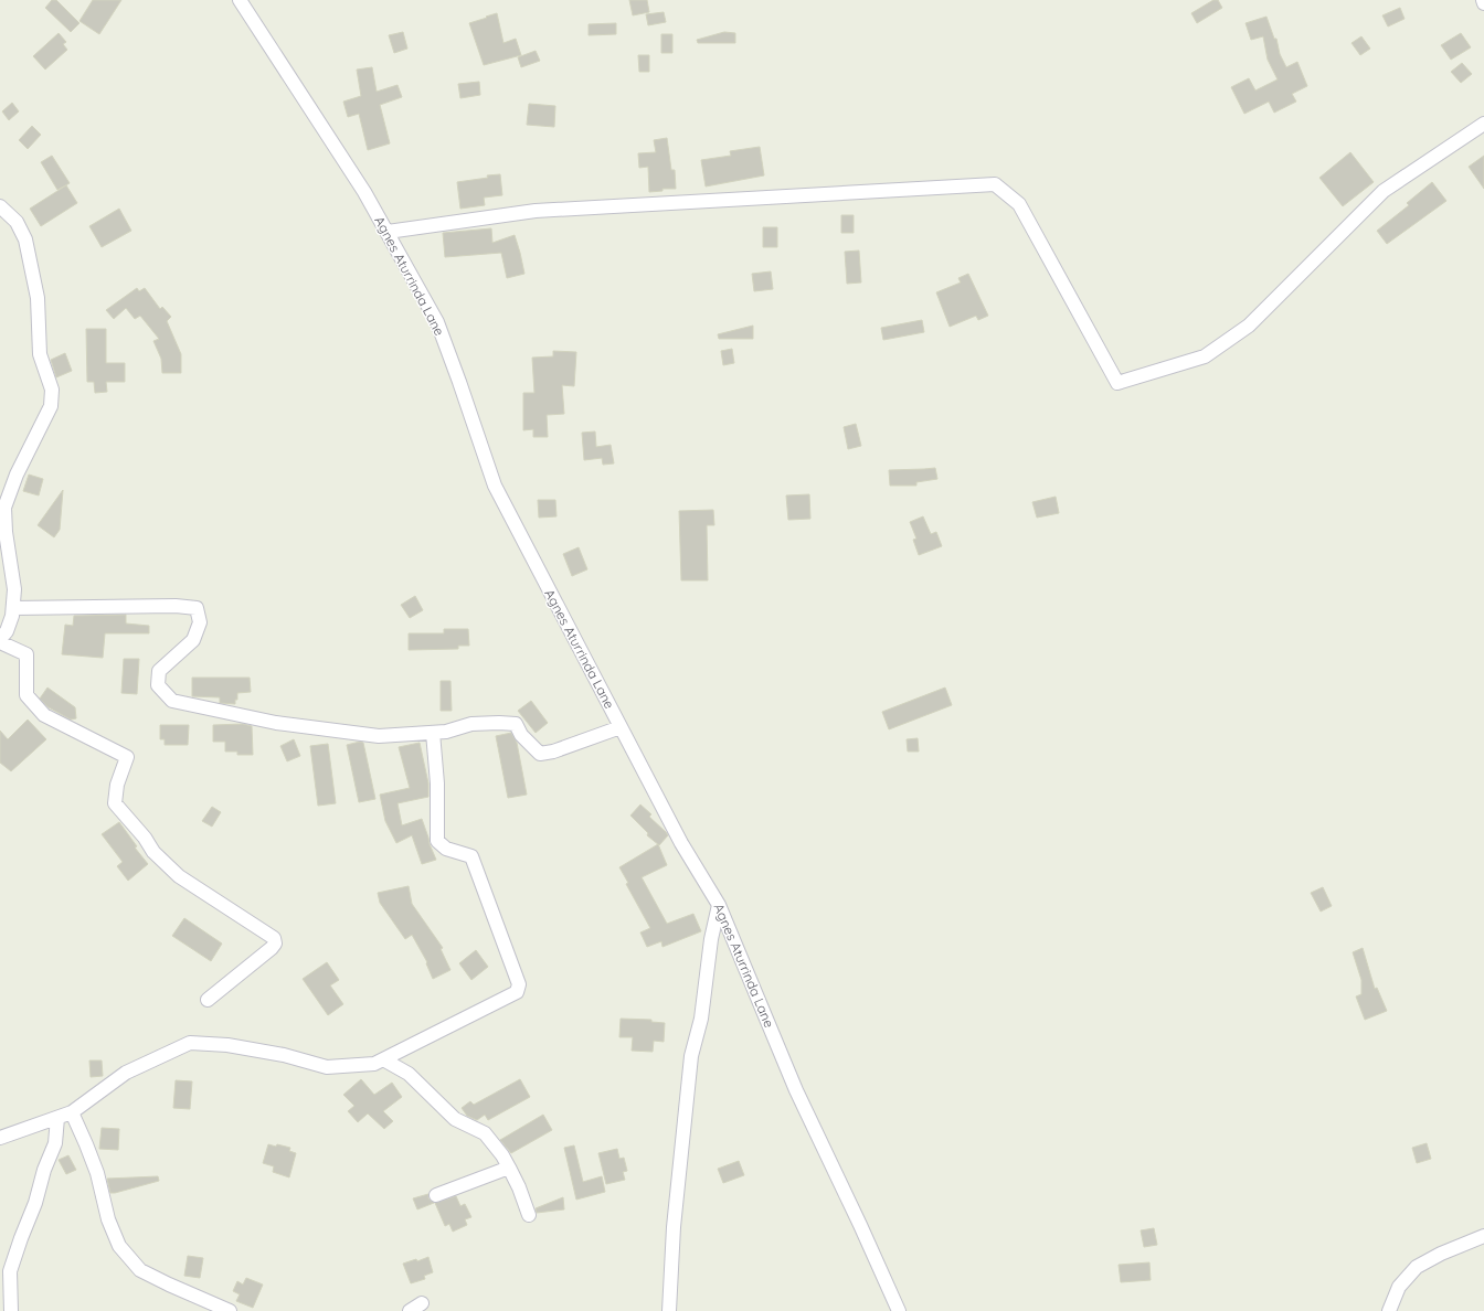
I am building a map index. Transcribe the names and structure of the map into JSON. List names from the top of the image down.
{
  "streets": {
    "street": ["Agnes Aturrinda Lane"]
  }
}
